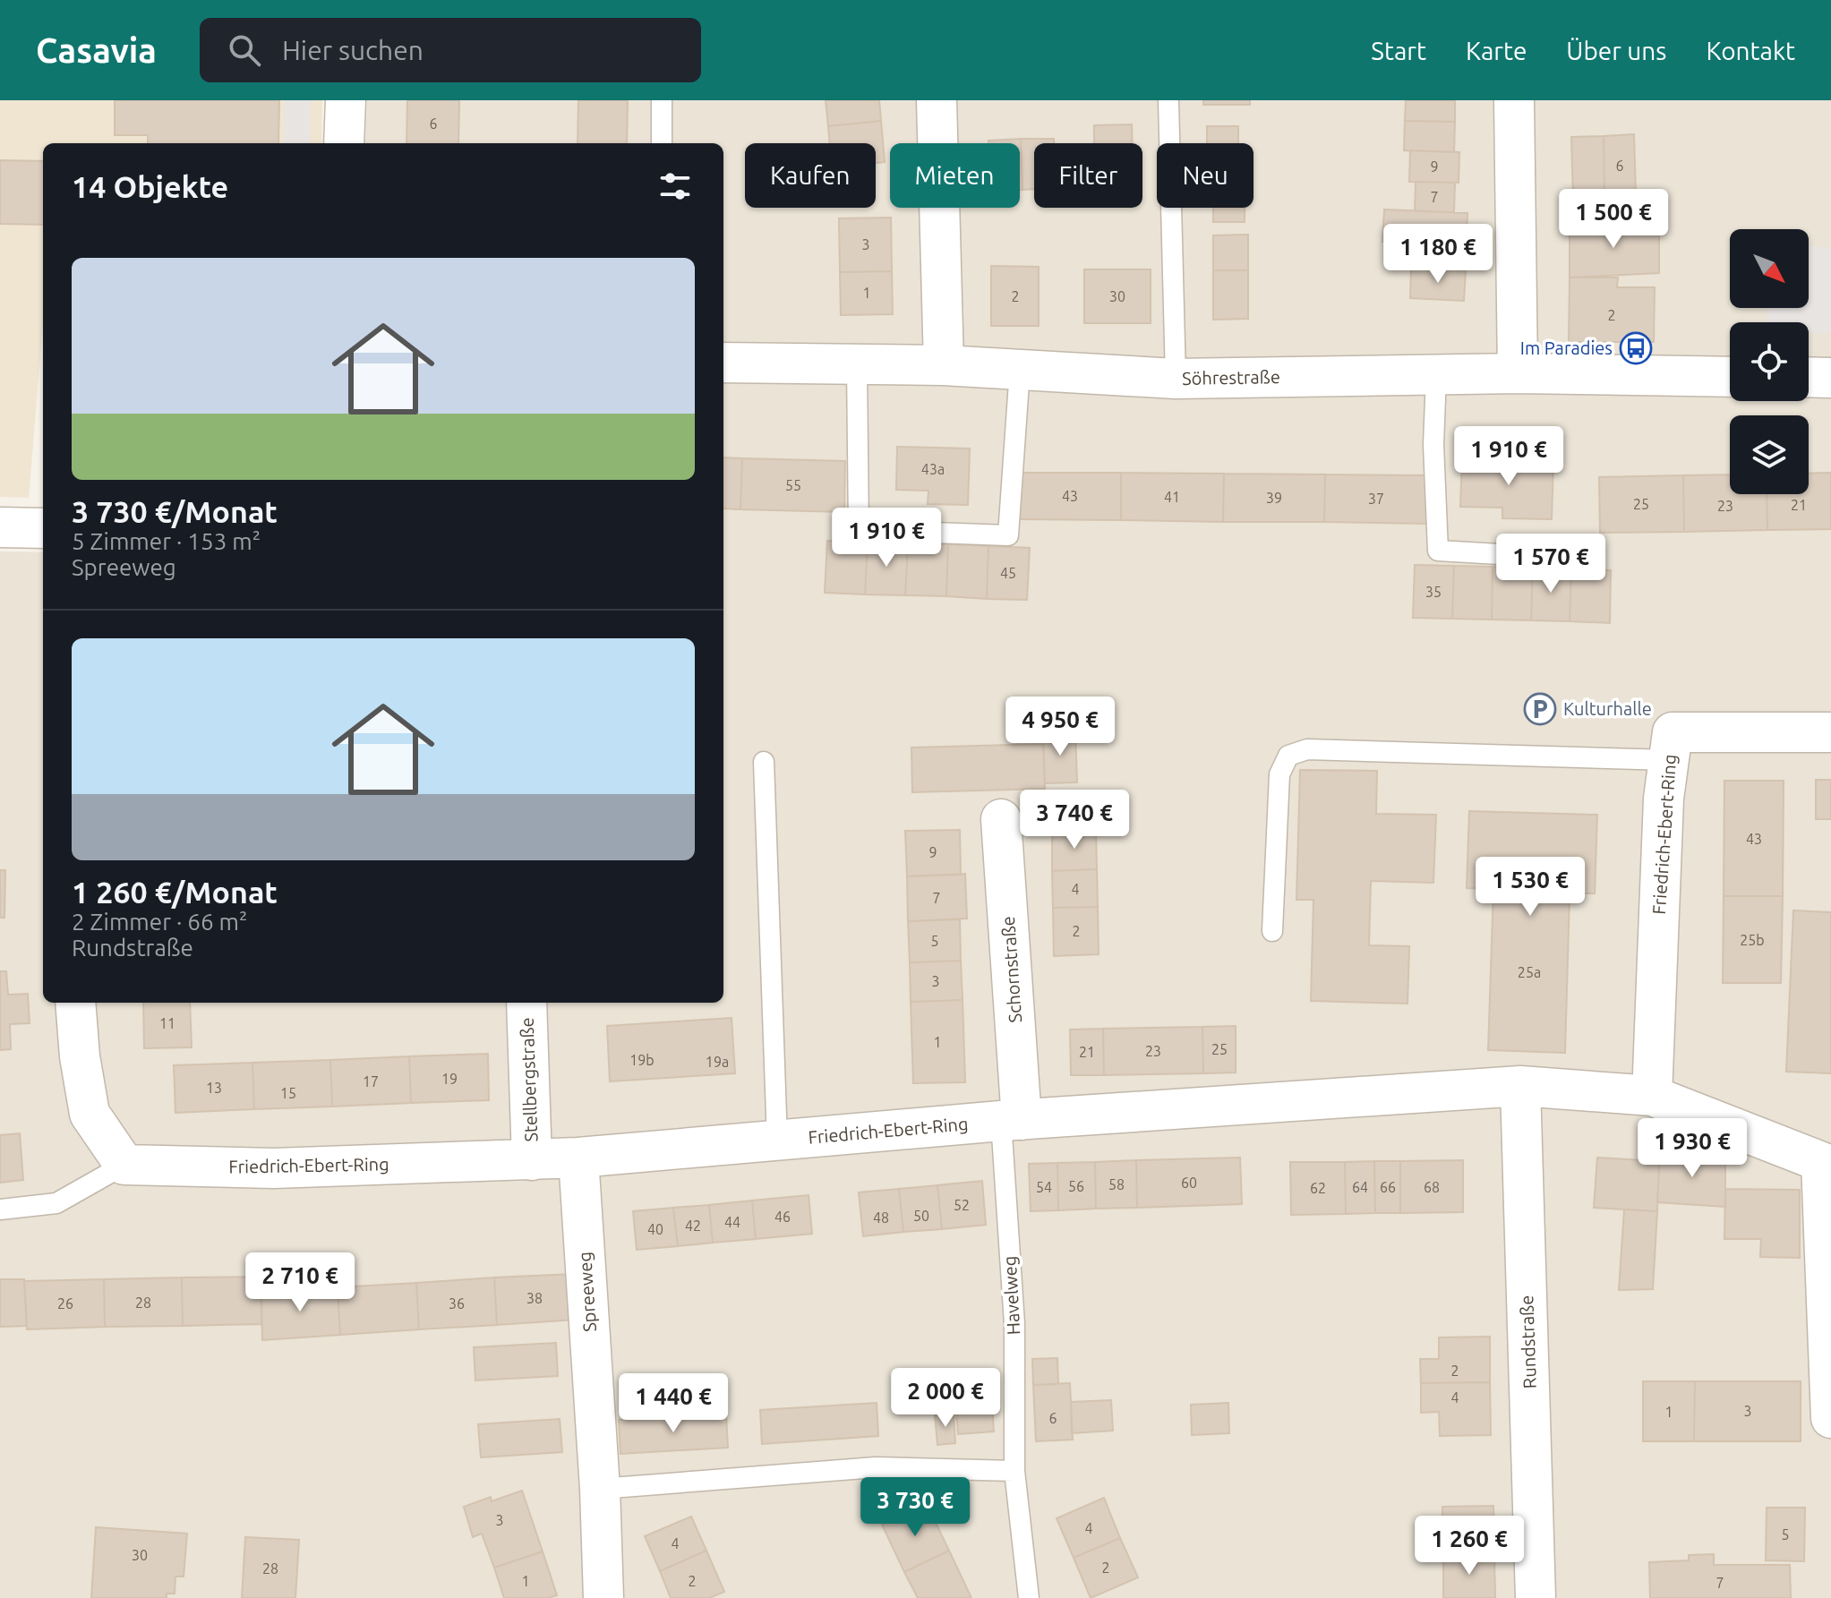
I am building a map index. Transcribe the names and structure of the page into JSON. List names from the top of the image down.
{
  "streets": {
    "street": [
      "Söhrestraße",
      "Friedrich-Ebert-Ring",
      "Schornstraße",
      "Stellbergstraße",
      "Spreeweg",
      "Rundstraße"
    ],
    "lane": ["Havelweg"]
  },
  "crossings": [
    ["Friedrich-Ebert-Ring", "Schornstraße"],
    ["Friedrich-Ebert-Ring", "Stellbergstraße"],
    ["Friedrich-Ebert-Ring", "Spreeweg"],
    ["Friedrich-Ebert-Ring", "Havelweg"],
    ["Friedrich-Ebert-Ring", "Rundstraße"],
    ["Schornstraße", "Havelweg"]
  ],
  "places": {
    "bus stop": ["Im Paradies"],
    "parking": ["Kulturhalle"]
  },
  "house_numbers": [
    "6",
    "6",
    "9",
    "7",
    "3",
    "1",
    "2",
    "30",
    "2",
    "43a",
    "55",
    "43",
    "41",
    "39",
    "37",
    "25",
    "21",
    "23",
    "45",
    "35",
    "43",
    "9",
    "4",
    "7",
    "2",
    "25b",
    "5",
    "25a",
    "3",
    "11",
    "1",
    "25",
    "23",
    "21",
    "19b",
    "19a",
    "19",
    "17",
    "13",
    "15",
    "60",
    "58",
    "56",
    "54",
    "64",
    "66",
    "68",
    "62",
    "52",
    "50",
    "46",
    "48",
    "44",
    "42",
    "40",
    "38",
    "28",
    "26",
    "36",
    "2",
    "4",
    "3",
    "1",
    "6",
    "3",
    "4",
    "5",
    "4",
    "30",
    "2",
    "28",
    "1",
    "2",
    "7"
  ],
  "north": "bottom right",
  "page": {
    "header": "Casavia",
    "search": "Hier suchen",
    "nav": [
      "Start",
      "Karte",
      "Über uns",
      "Kontakt"
    ],
    "chip": [
      "Kaufen",
      "Mieten",
      "Filter",
      "Neu"
    ],
    "heading": "14 Objekte",
    "price": [
      "1 500 €",
      "1 180 €",
      "1 910 €",
      "1 910 €",
      "1 570 €",
      "4 950 €",
      "3 740 €",
      "1 530 €",
      "1 930 €",
      "2 710 €",
      "2 000 €",
      "1 440 €",
      "3 730 €",
      "1 260 €"
    ],
    "list": [
      {
        "name": "3 730 €/Monat",
        "note": "5 Zimmer · 153 m² · Spreeweg"
      },
      {
        "name": "1 260 €/Monat",
        "note": "2 Zimmer · 66 m² · Rundstraße"
      }
    ]
  }
}
